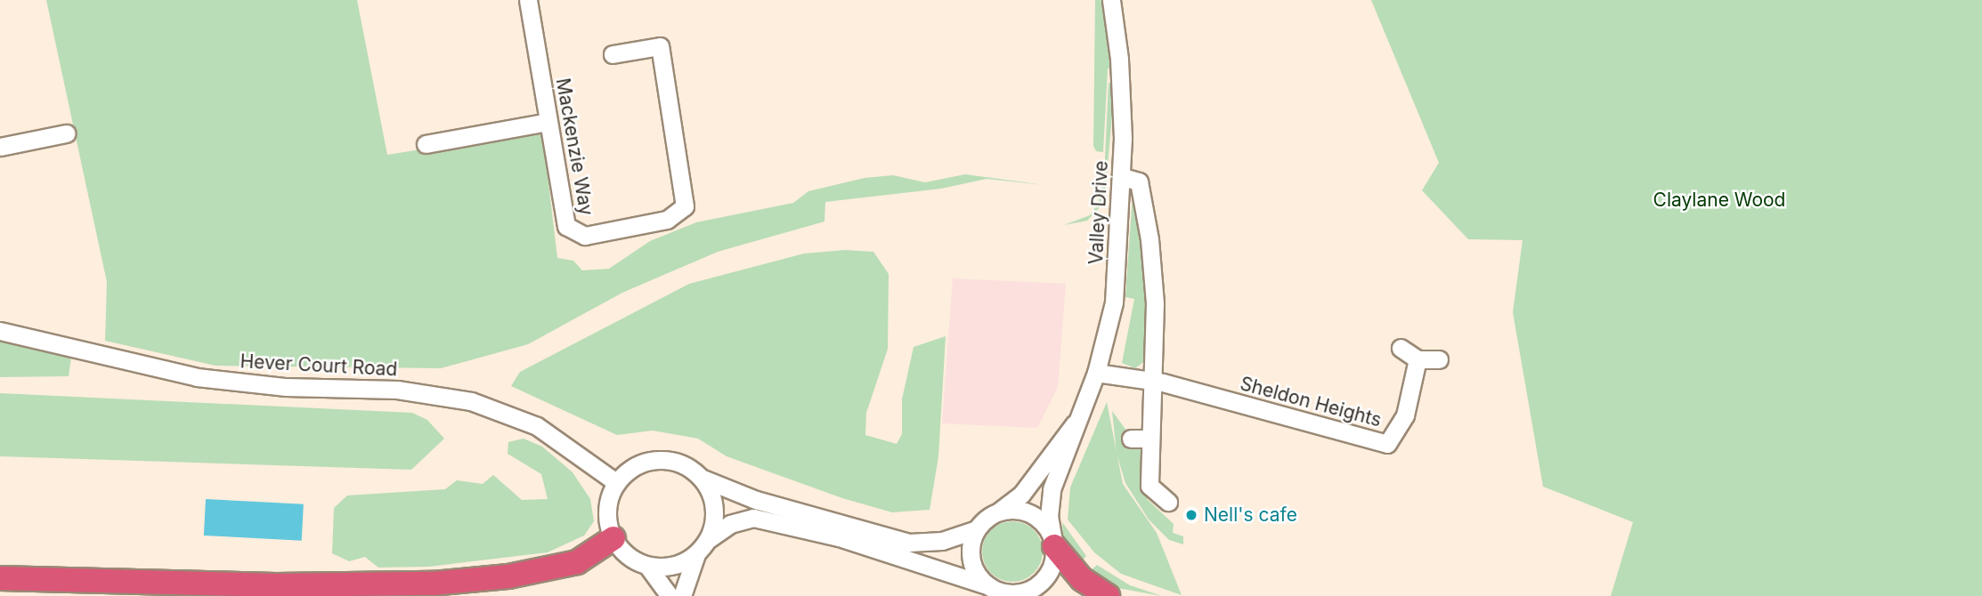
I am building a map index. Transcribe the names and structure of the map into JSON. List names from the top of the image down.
{
  "streets": {
    "street": [
      "Mackenzie Way",
      "Valley Drive",
      "Hever Court Road",
      "Sheldon Heights"
    ]
  },
  "parks": ["Claylane Wood"],
  "places": ["Nell's cafe"]
}
